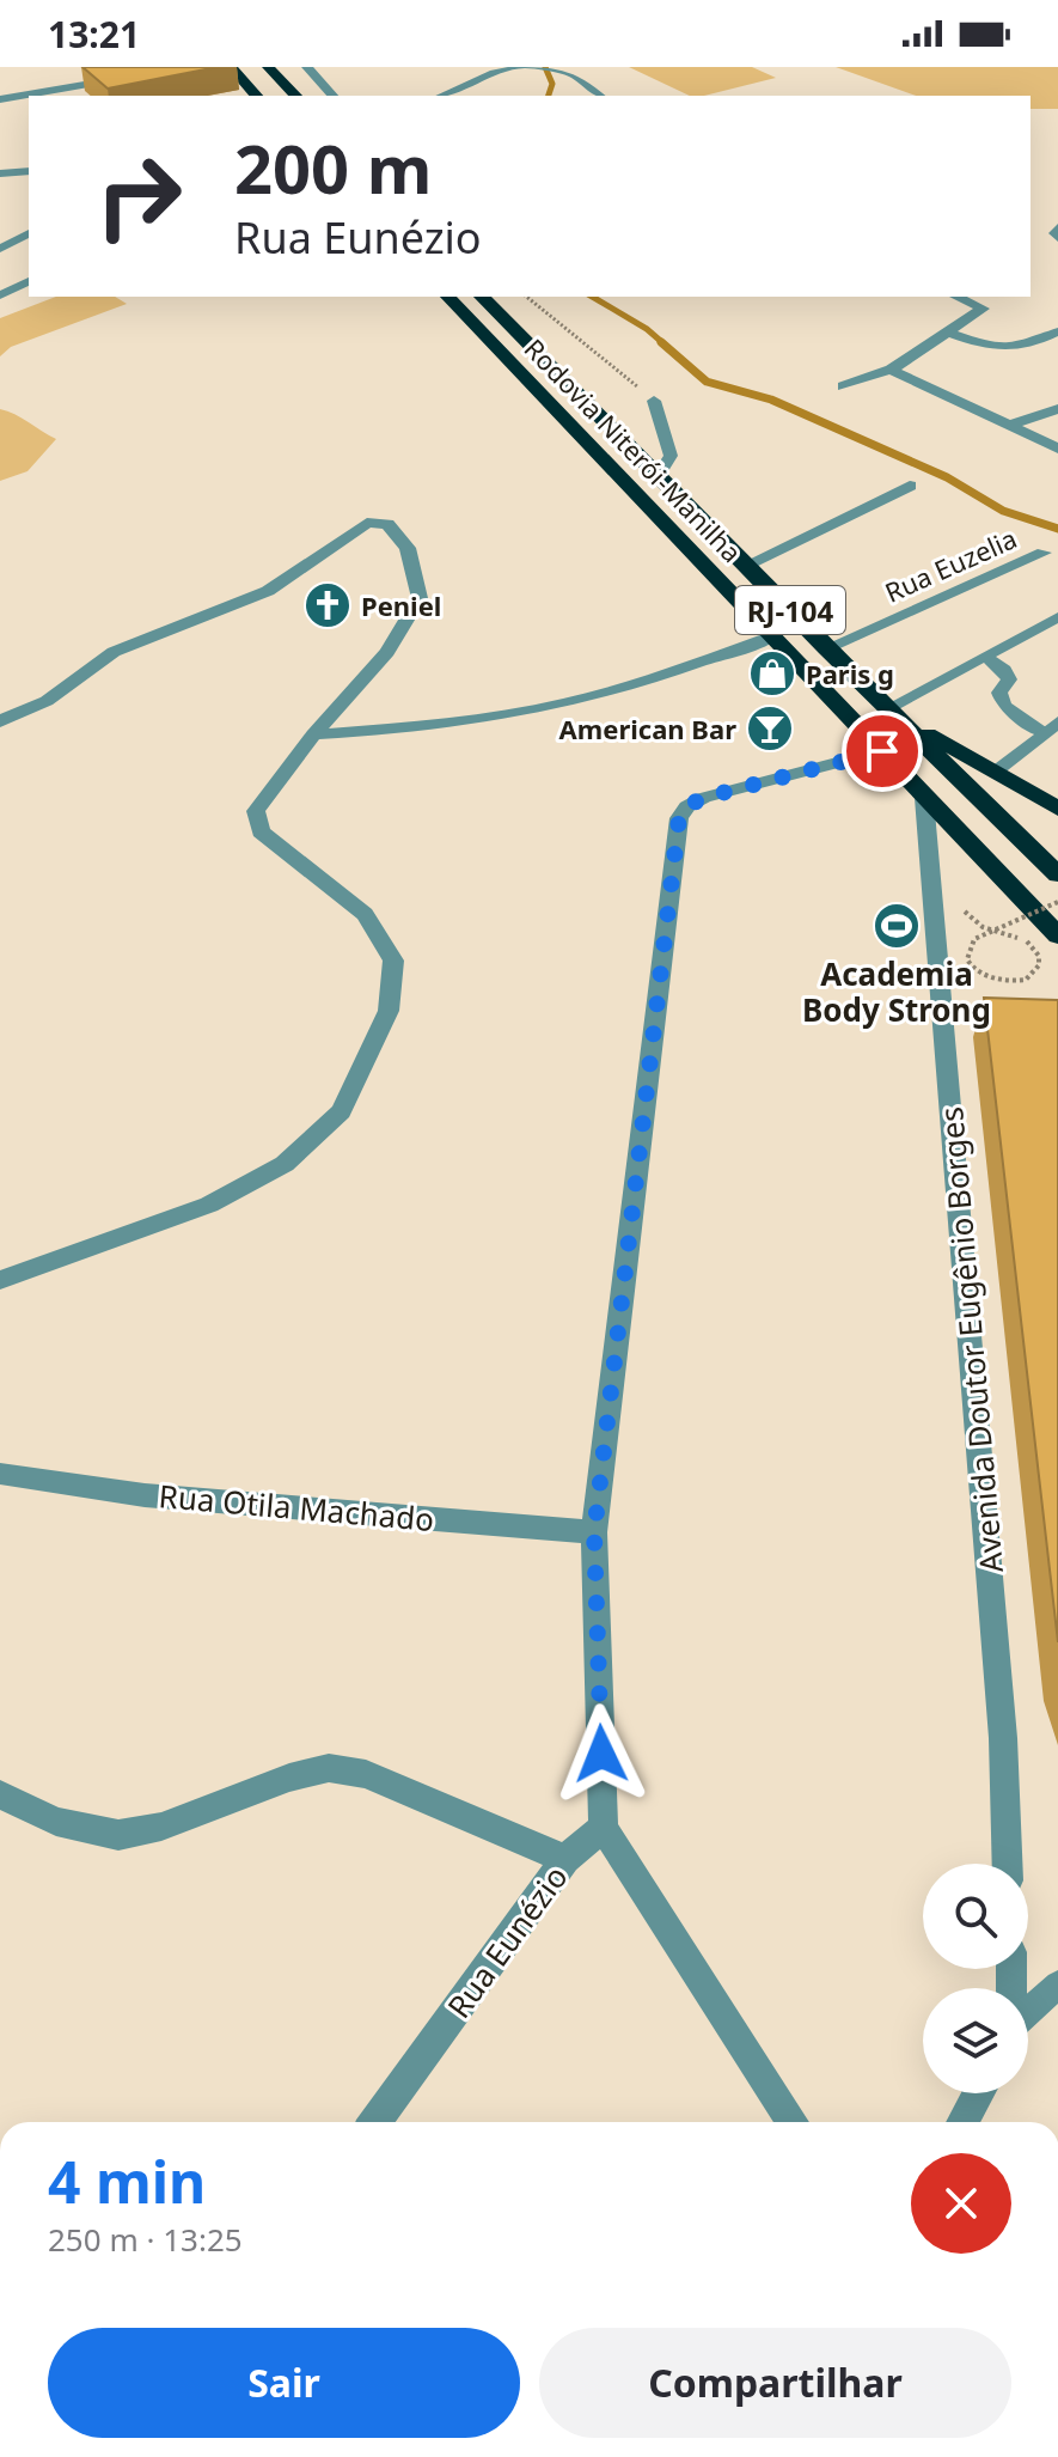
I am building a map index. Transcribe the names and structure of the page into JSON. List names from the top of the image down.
{
  "streets": {
    "highway": ["Rodovia Niterói-Manilha", "RJ-104"],
    "street": [
      "Rua Euzelia",
      "Avenida Doutor Eugênio Borges",
      "Rua Otila Machado",
      "Rua Eunézio"
    ]
  },
  "crossings": [
    ["Rodovia Niterói-Manilha", "Rua Euzelia"],
    ["Rodovia Niterói-Manilha", "Avenida Doutor Eugênio Borges"]
  ],
  "places": {
    "church": ["Peniel"],
    "shop": ["Paris g"],
    "bar": ["American Bar"],
    "sports": ["Academia Body Strong"]
  },
  "page": {
    "status": "13:21",
    "turn": ["200 m", "Rua Eunézio"],
    "heading": ["4 min", "250 m · 13:25"],
    "buttons": ["Sair", "Compartilhar"]
  }
}
